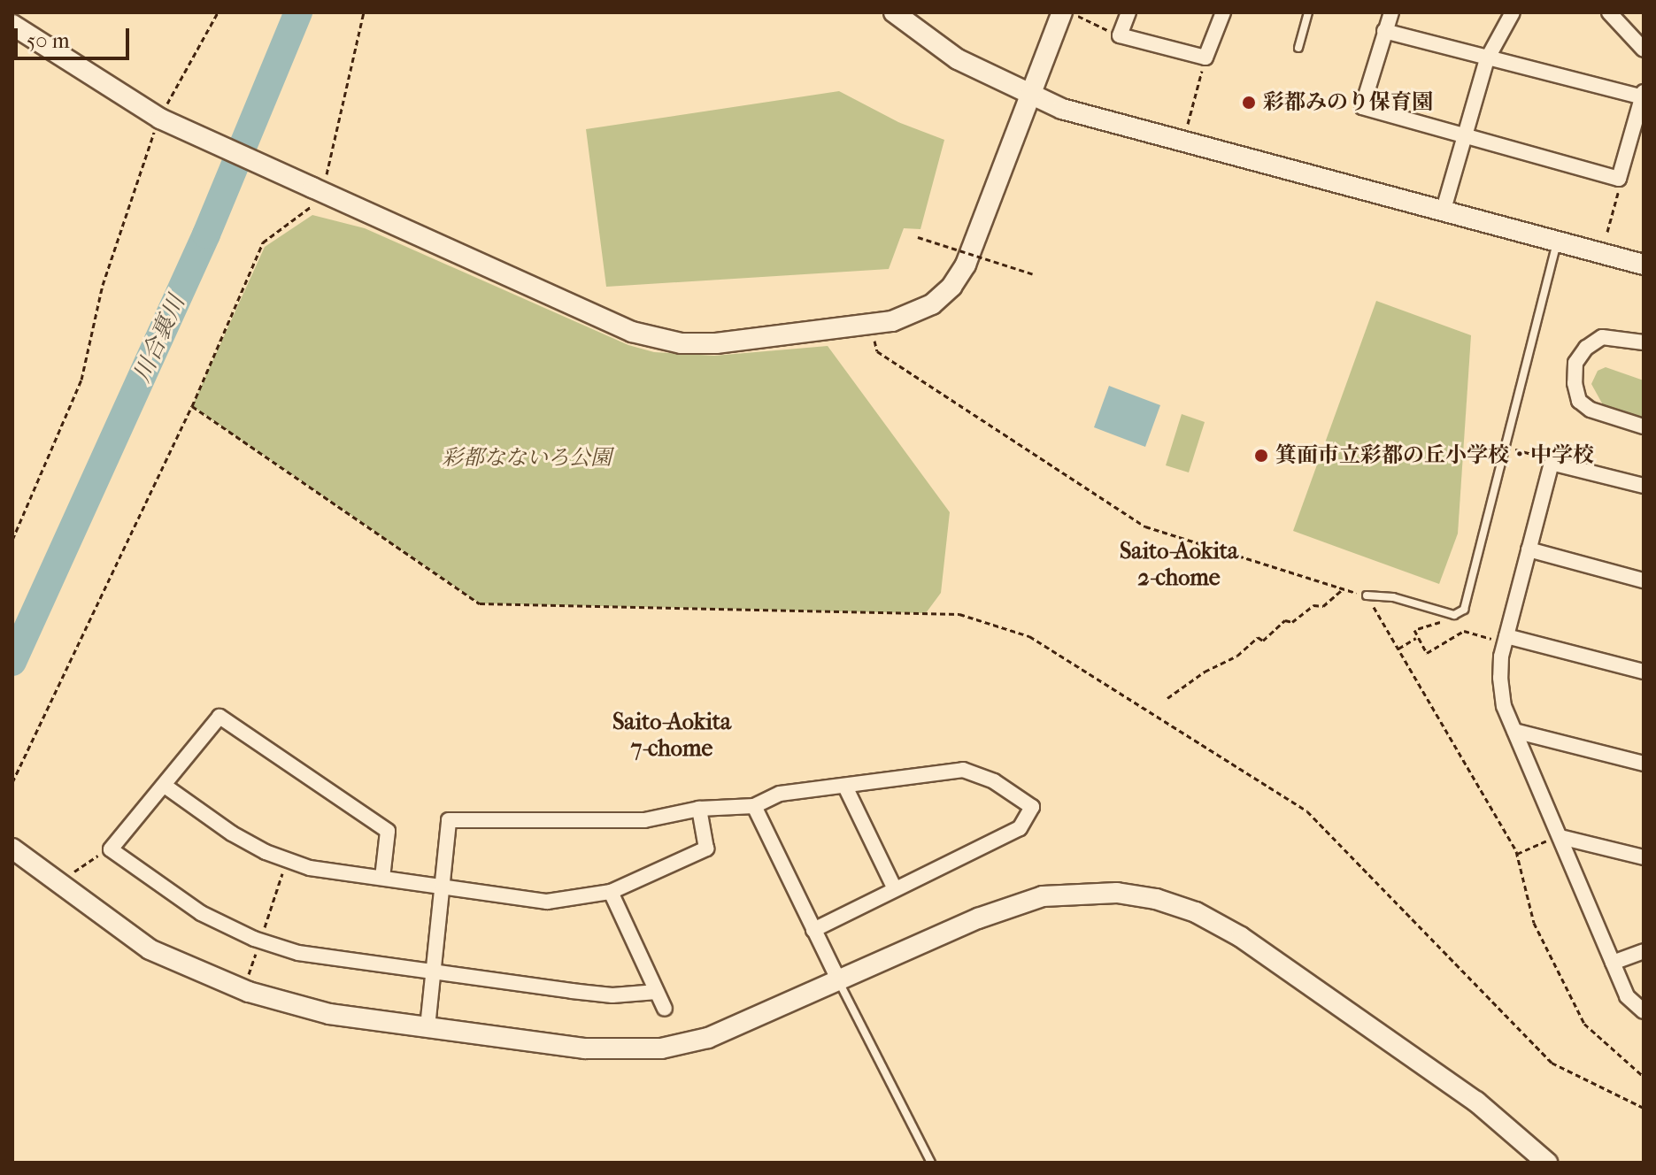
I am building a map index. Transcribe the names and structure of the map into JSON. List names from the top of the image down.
{
  "districts": ["Saito-Aokita 2-chome", "Saito-Aokita 7-chome"],
  "water": ["川合裏川"],
  "parks": ["彩都なないろ公園"],
  "places": ["彩都みのり保育園", "箕面市立彩都の丘小学校・中学校"],
  "scale_bar": "50 m"
}
